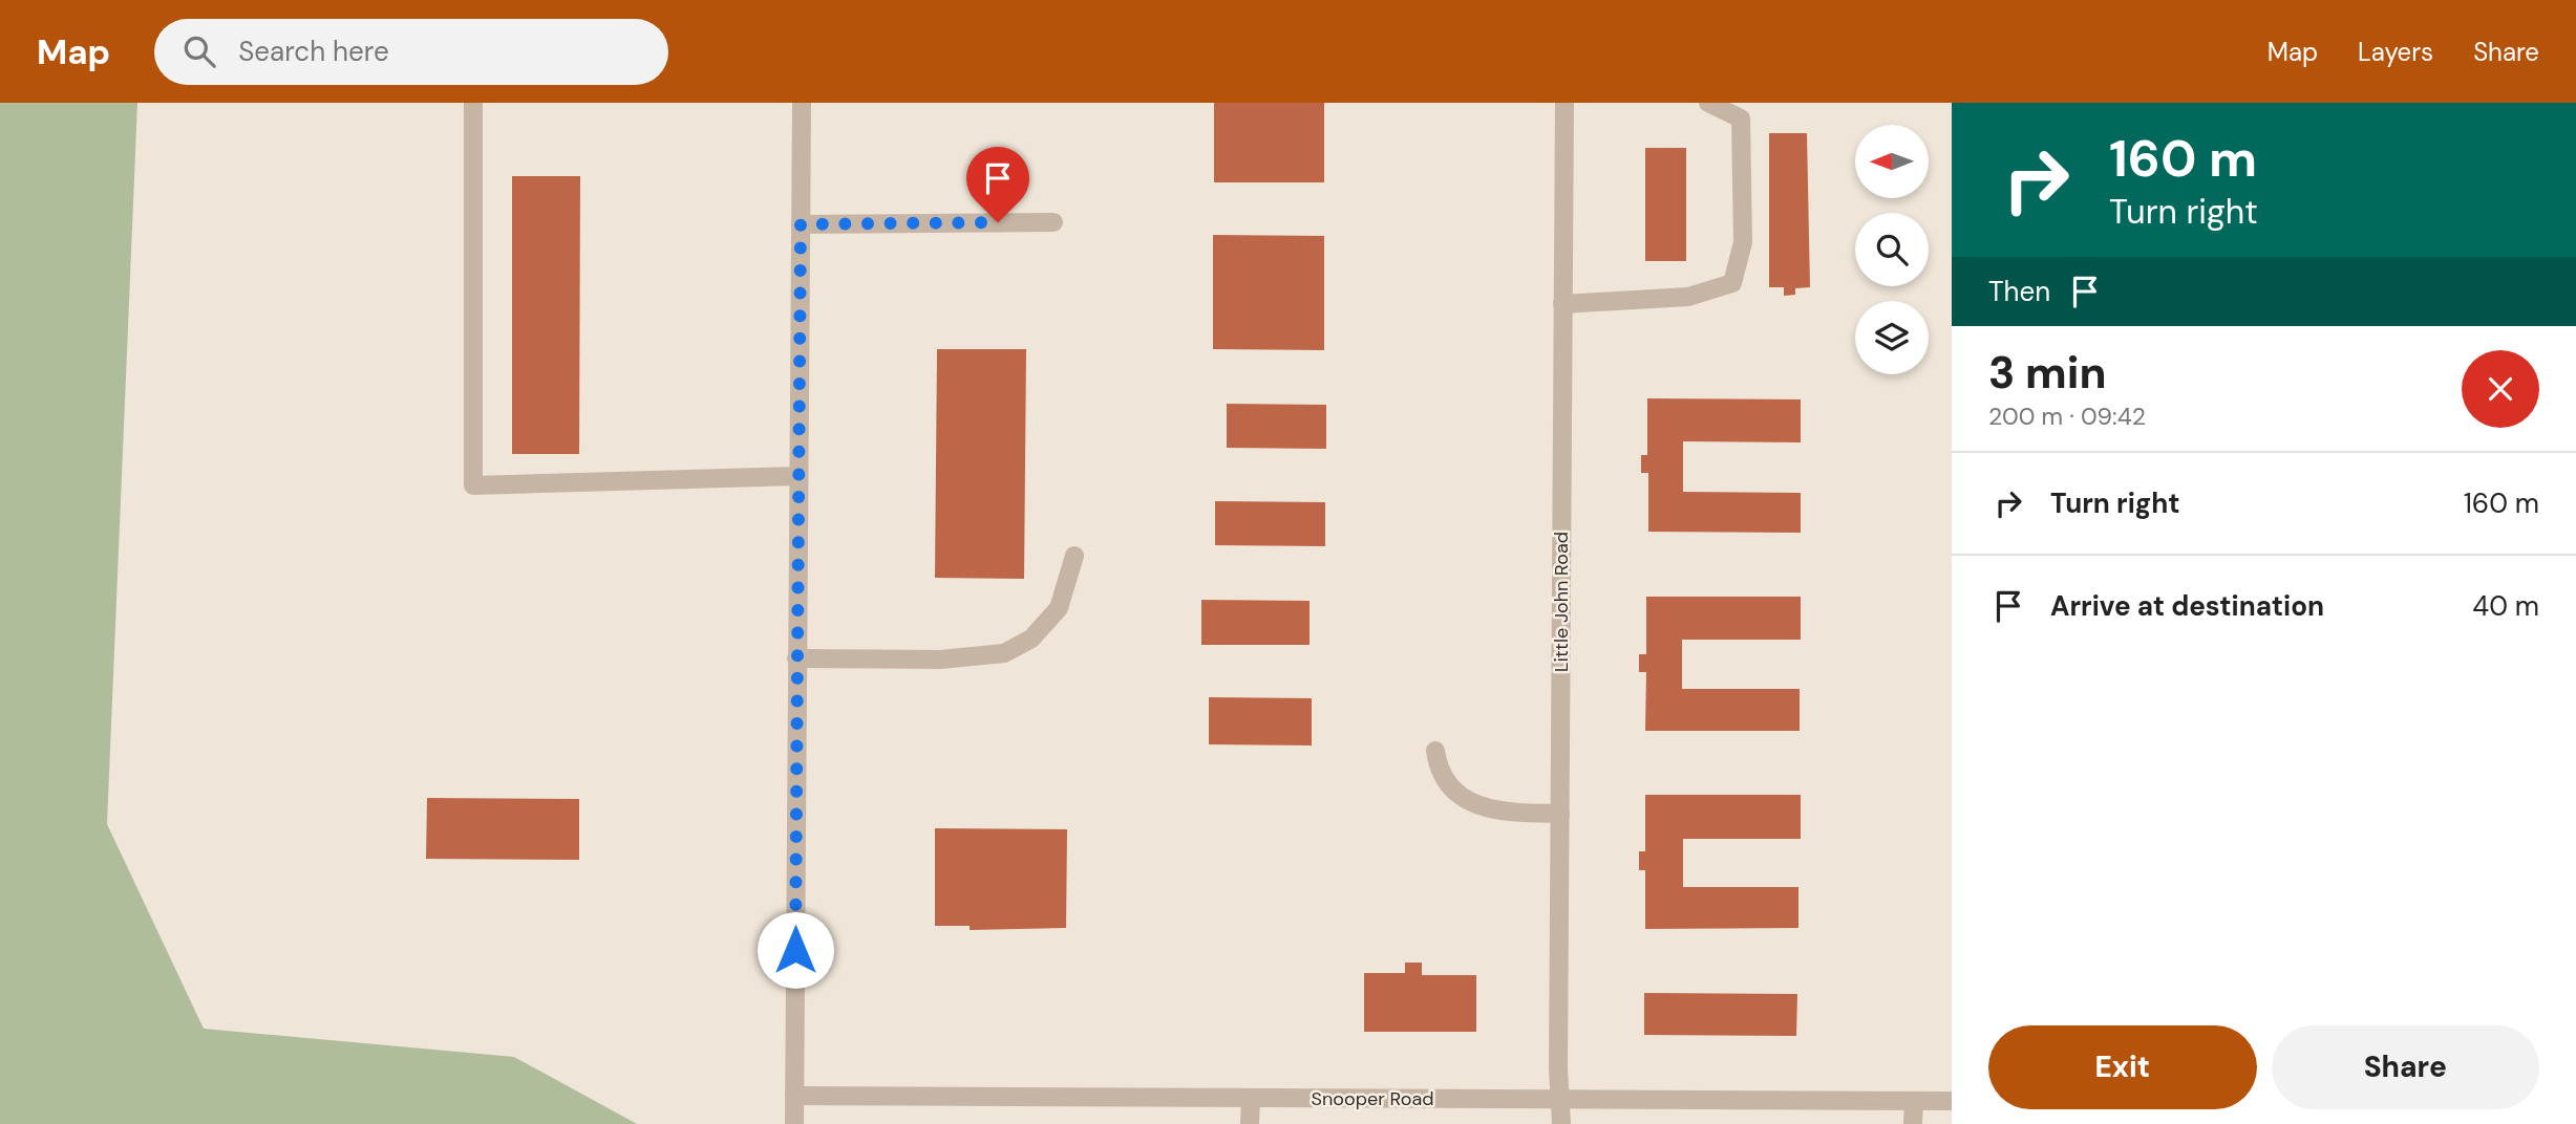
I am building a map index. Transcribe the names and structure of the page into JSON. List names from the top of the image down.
{
  "streets": {
    "street": ["Little John Road", "Snooper Road"]
  },
  "crossings": [
    ["Little John Road", "Snooper Road"]
  ],
  "north": "left",
  "page": {
    "header": "Map",
    "search": "Search here",
    "nav": ["Map", "Layers", "Share"],
    "turn": ["160 m", "Turn right"],
    "then": "Then",
    "heading": ["3 min", "200 m · 09:42"],
    "list": [
      {
        "name": "Turn right",
        "value": "160 m"
      },
      {
        "name": "Arrive at destination",
        "value": "40 m"
      }
    ],
    "buttons": ["Exit", "Share"]
  }
}
